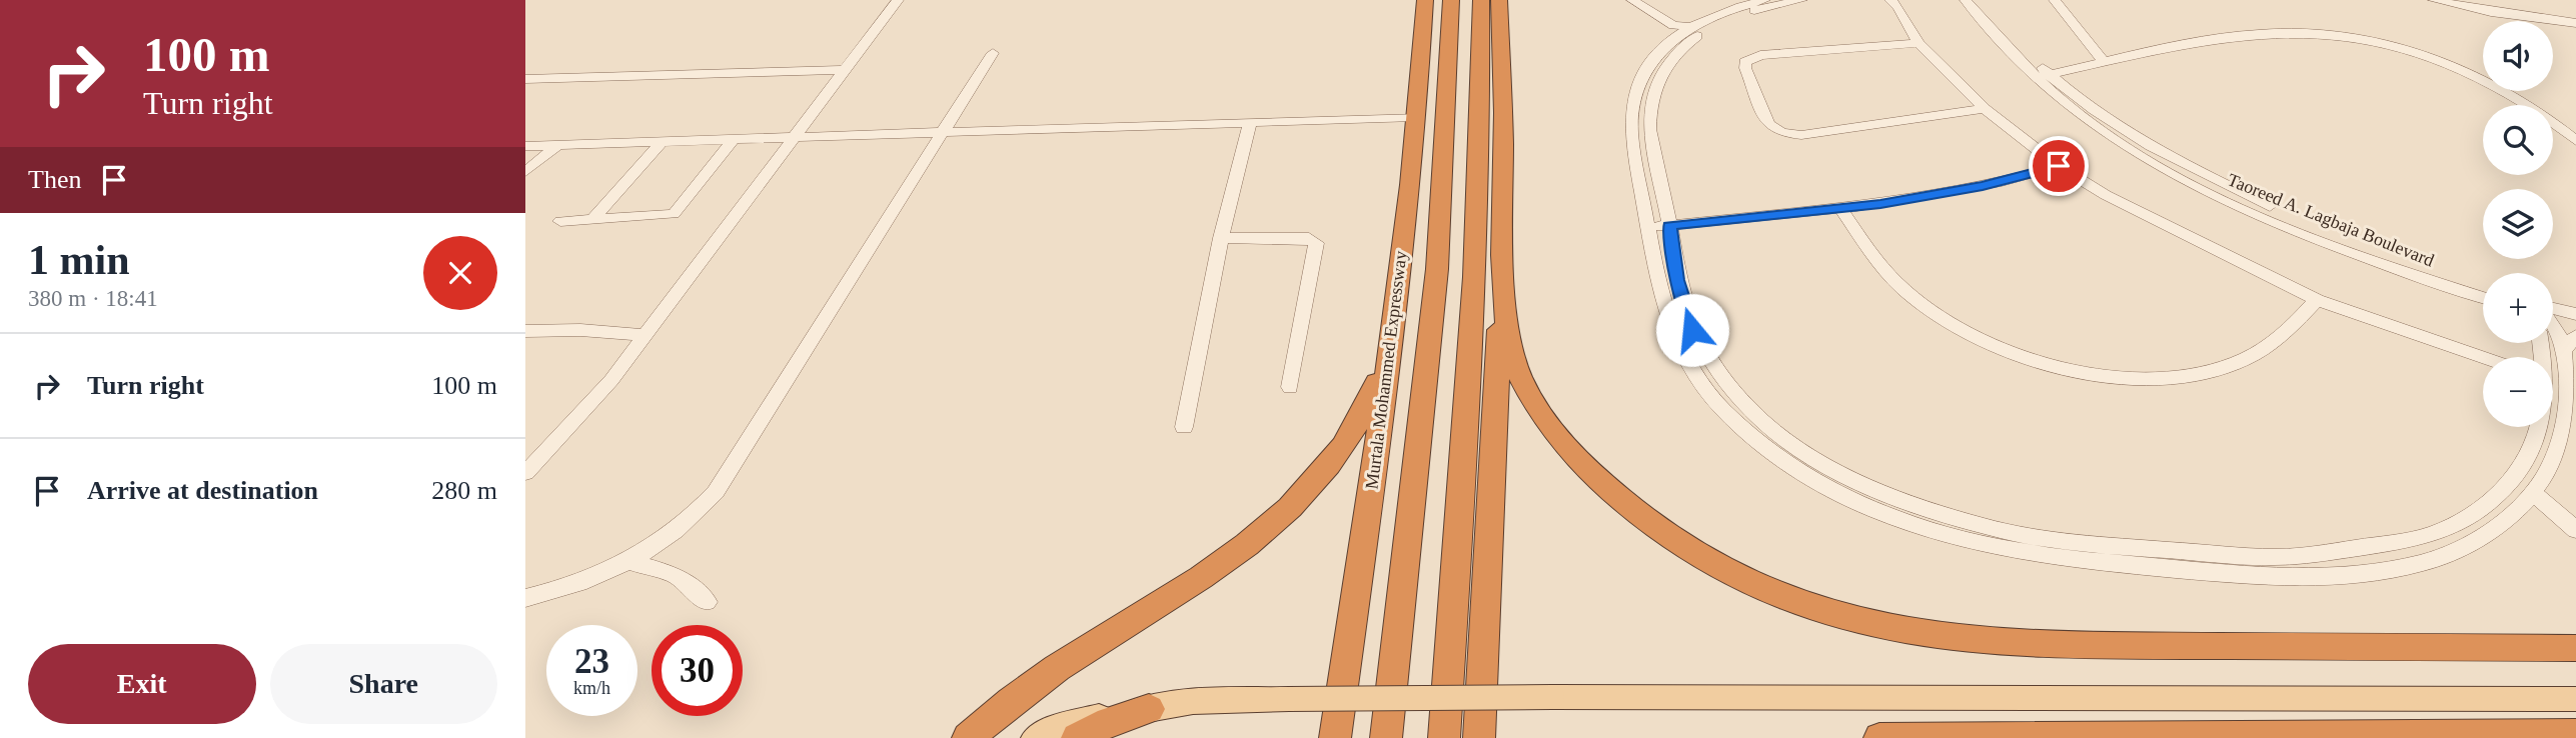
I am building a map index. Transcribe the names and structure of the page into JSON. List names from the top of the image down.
{
  "streets": {
    "highway": ["Murtala Mohammed Expressway"],
    "street": ["Taoreed A. Lagbaja Boulevard"]
  },
  "page": {
    "turn": ["100 m", "Turn right"],
    "map_buttons": ["+", "−"],
    "then": "Then",
    "heading": ["1 min", "380 m · 18:41"],
    "list": [
      {
        "name": "Turn right",
        "value": "100 m"
      },
      {
        "name": "Arrive at destination",
        "value": "280 m"
      }
    ],
    "speed": "23 km/h",
    "limit": "30",
    "buttons": ["Exit", "Share"]
  }
}
